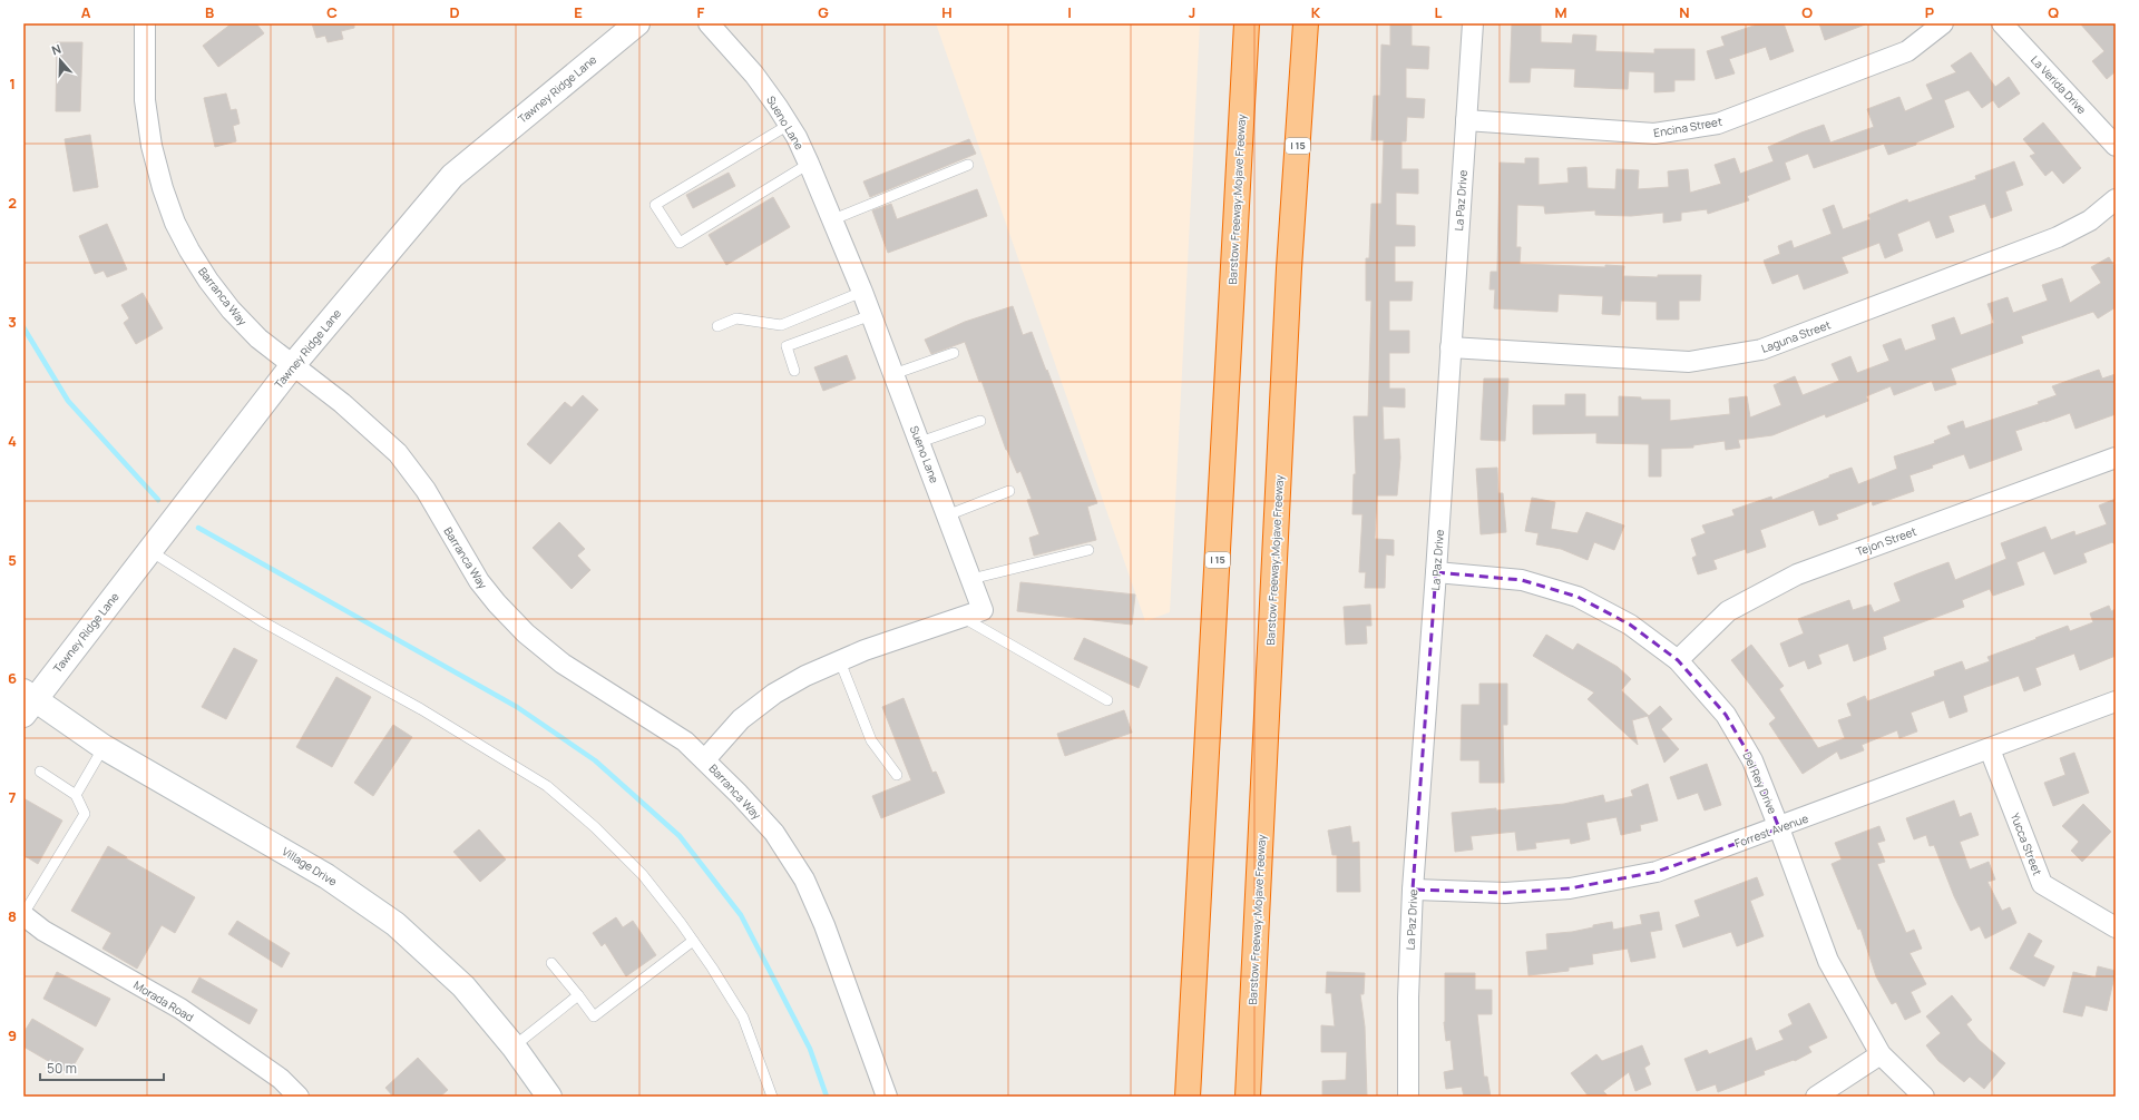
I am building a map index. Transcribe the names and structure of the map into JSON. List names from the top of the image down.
{
  "streets": {
    "highway": ["I 15", "Barstow Freeway;Mojave Freeway"],
    "street": [
      "La Verida Drive",
      "Tawney Ridge Lane",
      "Sueno Lane",
      "Encina Street",
      "La Paz Drive",
      "Barranca Way",
      "Laguna Street",
      "Tejon Street",
      "Del Rey Drive",
      "Forrest Avenue",
      "Yucca Street",
      "Village Drive",
      "Morada Road"
    ]
  },
  "crossings": [
    ["Tawney Ridge Lane", "Barranca Way"],
    ["Tawney Ridge Lane", "Village Drive"],
    ["Sueno Lane", "Barranca Way"],
    ["Encina Street", "La Paz Drive"],
    ["La Paz Drive", "Laguna Street"],
    ["La Paz Drive", "Del Rey Drive"],
    ["La Paz Drive", "Forrest Avenue"],
    ["Tejon Street", "Del Rey Drive"],
    ["Del Rey Drive", "Forrest Avenue"],
    ["Forrest Avenue", "Yucca Street"]
  ],
  "scale_bar": "50 m",
  "north": "top",
  "grid": {
    "columns": [
      "A",
      "B",
      "C",
      "D",
      "E",
      "F",
      "G",
      "H",
      "I",
      "J",
      "K",
      "L",
      "M",
      "N",
      "O",
      "P",
      "Q"
    ],
    "rows": [
      "1",
      "2",
      "3",
      "4",
      "5",
      "6",
      "7",
      "8",
      "9"
    ]
  }
}
